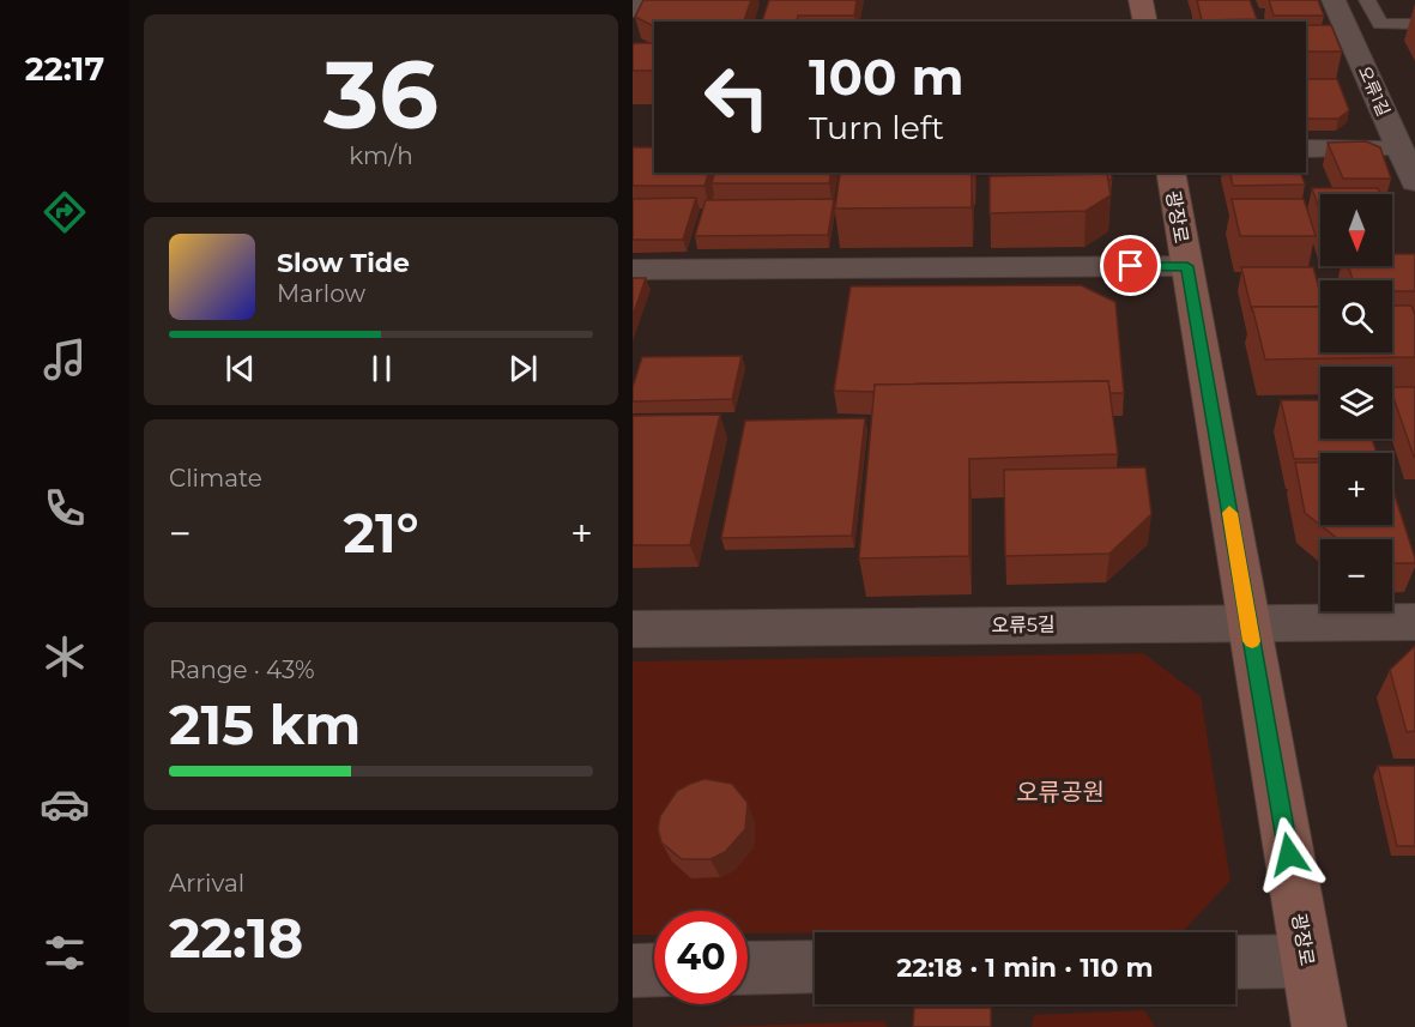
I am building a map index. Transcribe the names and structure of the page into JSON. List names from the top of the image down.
{
  "streets": {
    "street": ["오류1길", "광장로", "오류5길"]
  },
  "crossings": [
    ["광장로", "오류5길"]
  ],
  "parks": ["오류공원"],
  "north": "bottom",
  "page": {
    "tabs": "22:17",
    "tile": [
      ["36", "km/h"],
      "Climate",
      ["Range · 43%", "215 km"],
      ["Arrival", "22:18"]
    ],
    "turn": ["100 m", "Turn left"],
    "map_buttons": ["+", "−"],
    "song": ["Slow Tide", "Marlow"],
    "heat": ["−", "21°", "+"],
    "limit": "40",
    "trip": "22:18 · 1 min · 110 m"
  }
}
